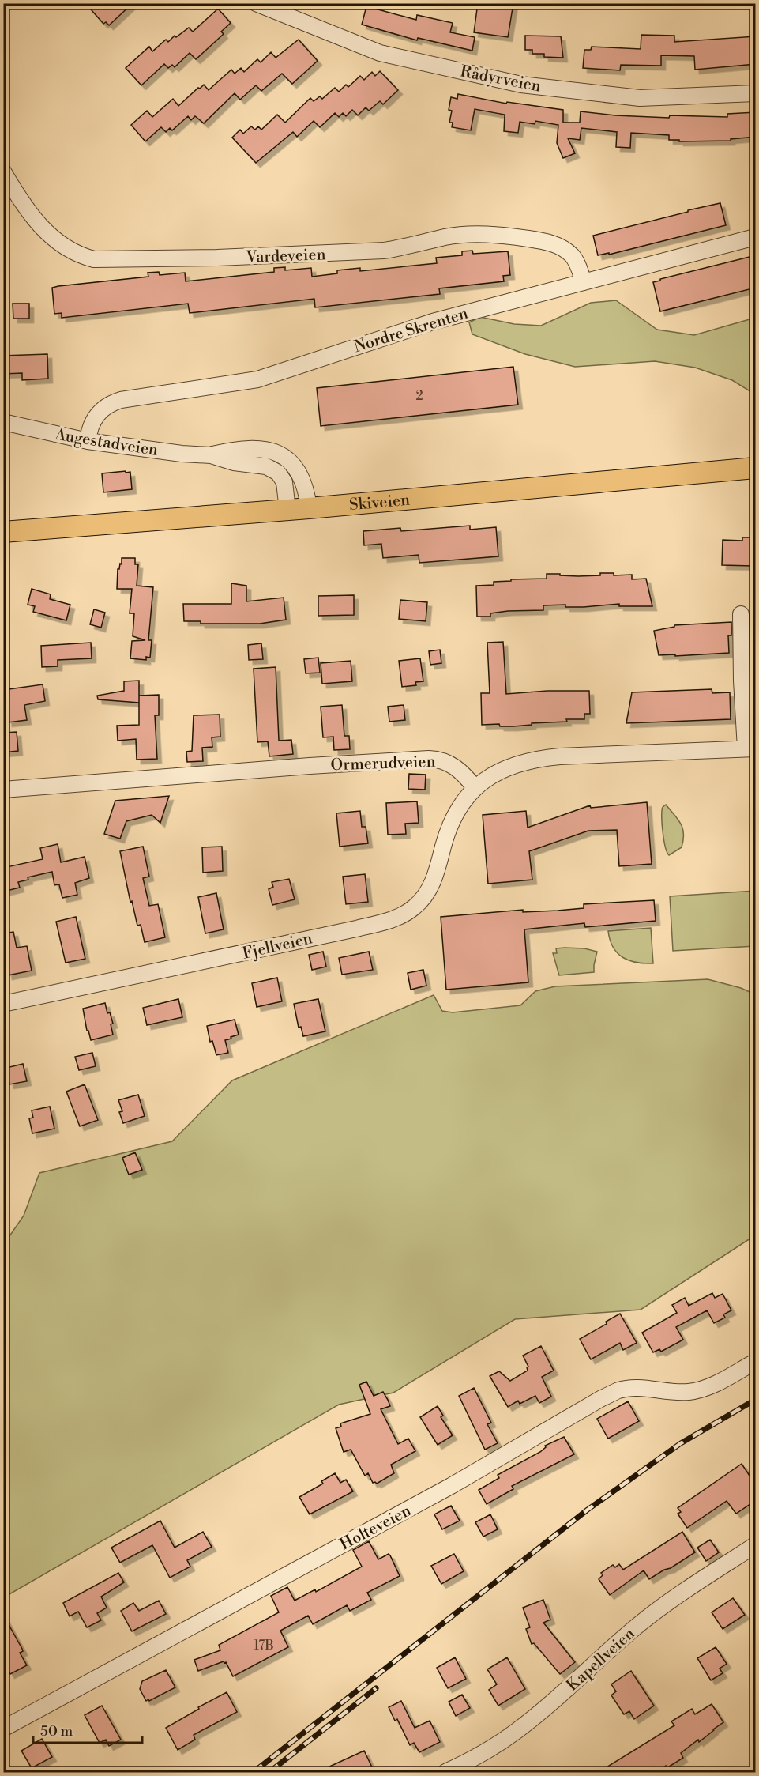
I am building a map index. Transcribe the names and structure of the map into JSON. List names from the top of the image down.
{
  "streets": {
    "main road": ["Skiveien"],
    "street": [
      "Rådyrveien",
      "Vardeveien",
      "Nordre Skrenten",
      "Augestadveien",
      "Ormerudveien",
      "Fjellveien",
      "Holteveien",
      "Kapellveien"
    ]
  },
  "crossings": [
    ["Vardeveien", "Nordre Skrenten"],
    ["Nordre Skrenten", "Augestadveien"],
    ["Augestadveien", "Skiveien"],
    ["Ormerudveien", "Fjellveien"]
  ],
  "house_numbers": ["2", "17B"],
  "scale_bar": "50 m"
}
